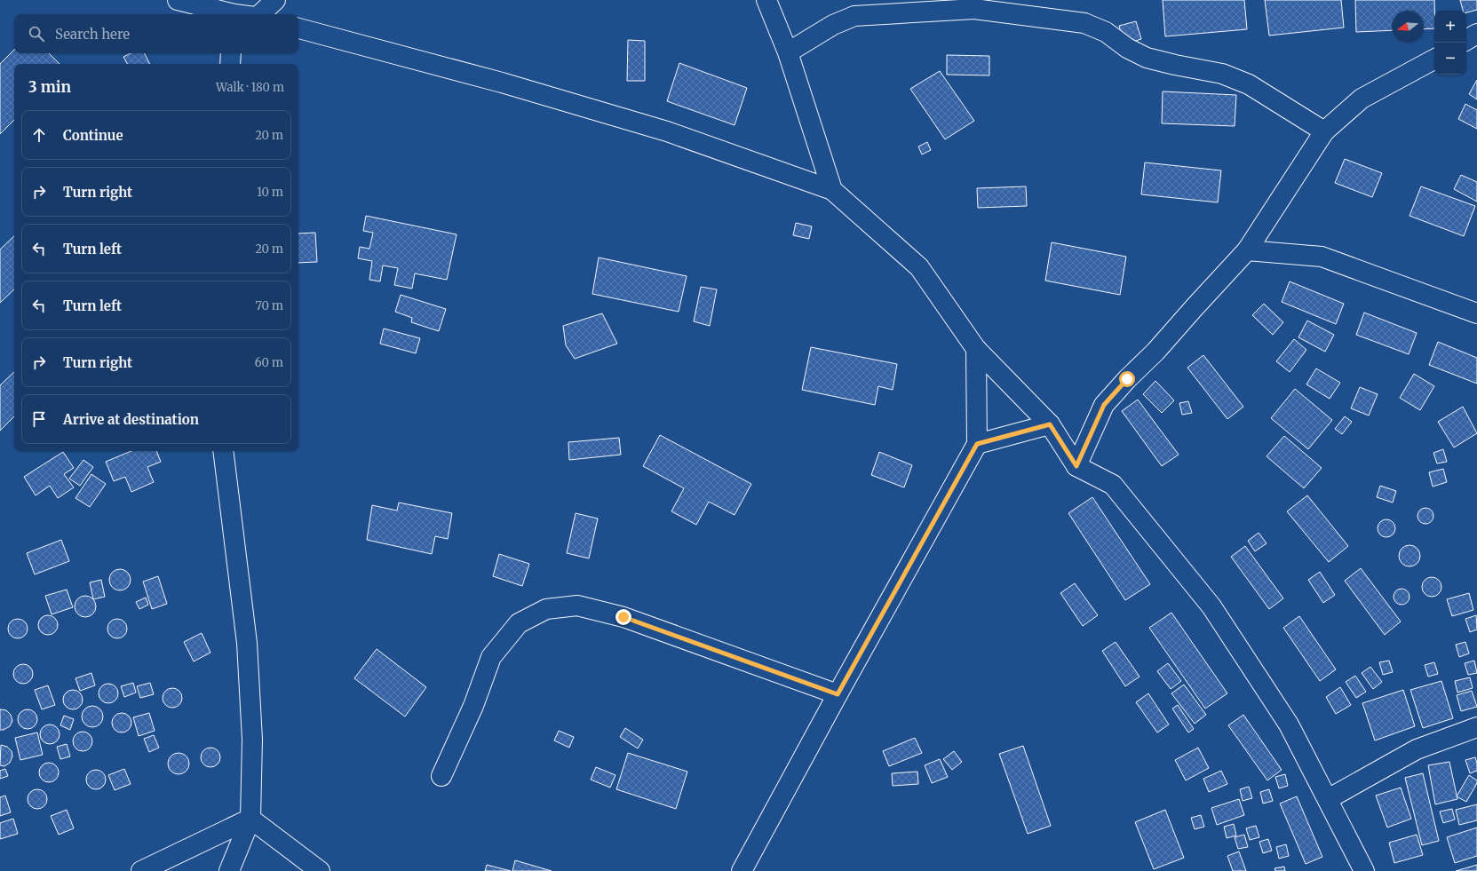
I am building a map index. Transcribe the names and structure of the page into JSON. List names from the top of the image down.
{
  "north": "left",
  "page": {
    "map_buttons": ["+", "−"],
    "search": "Search here",
    "heading": ["3 min", "Walk · 180 m"],
    "list": [
      ["Continue", "20 m"],
      ["Turn right", "10 m"],
      ["Turn left", "20 m"],
      ["Turn left", "70 m"],
      ["Turn right", "60 m"],
      "Arrive at destination"
    ]
  }
}
